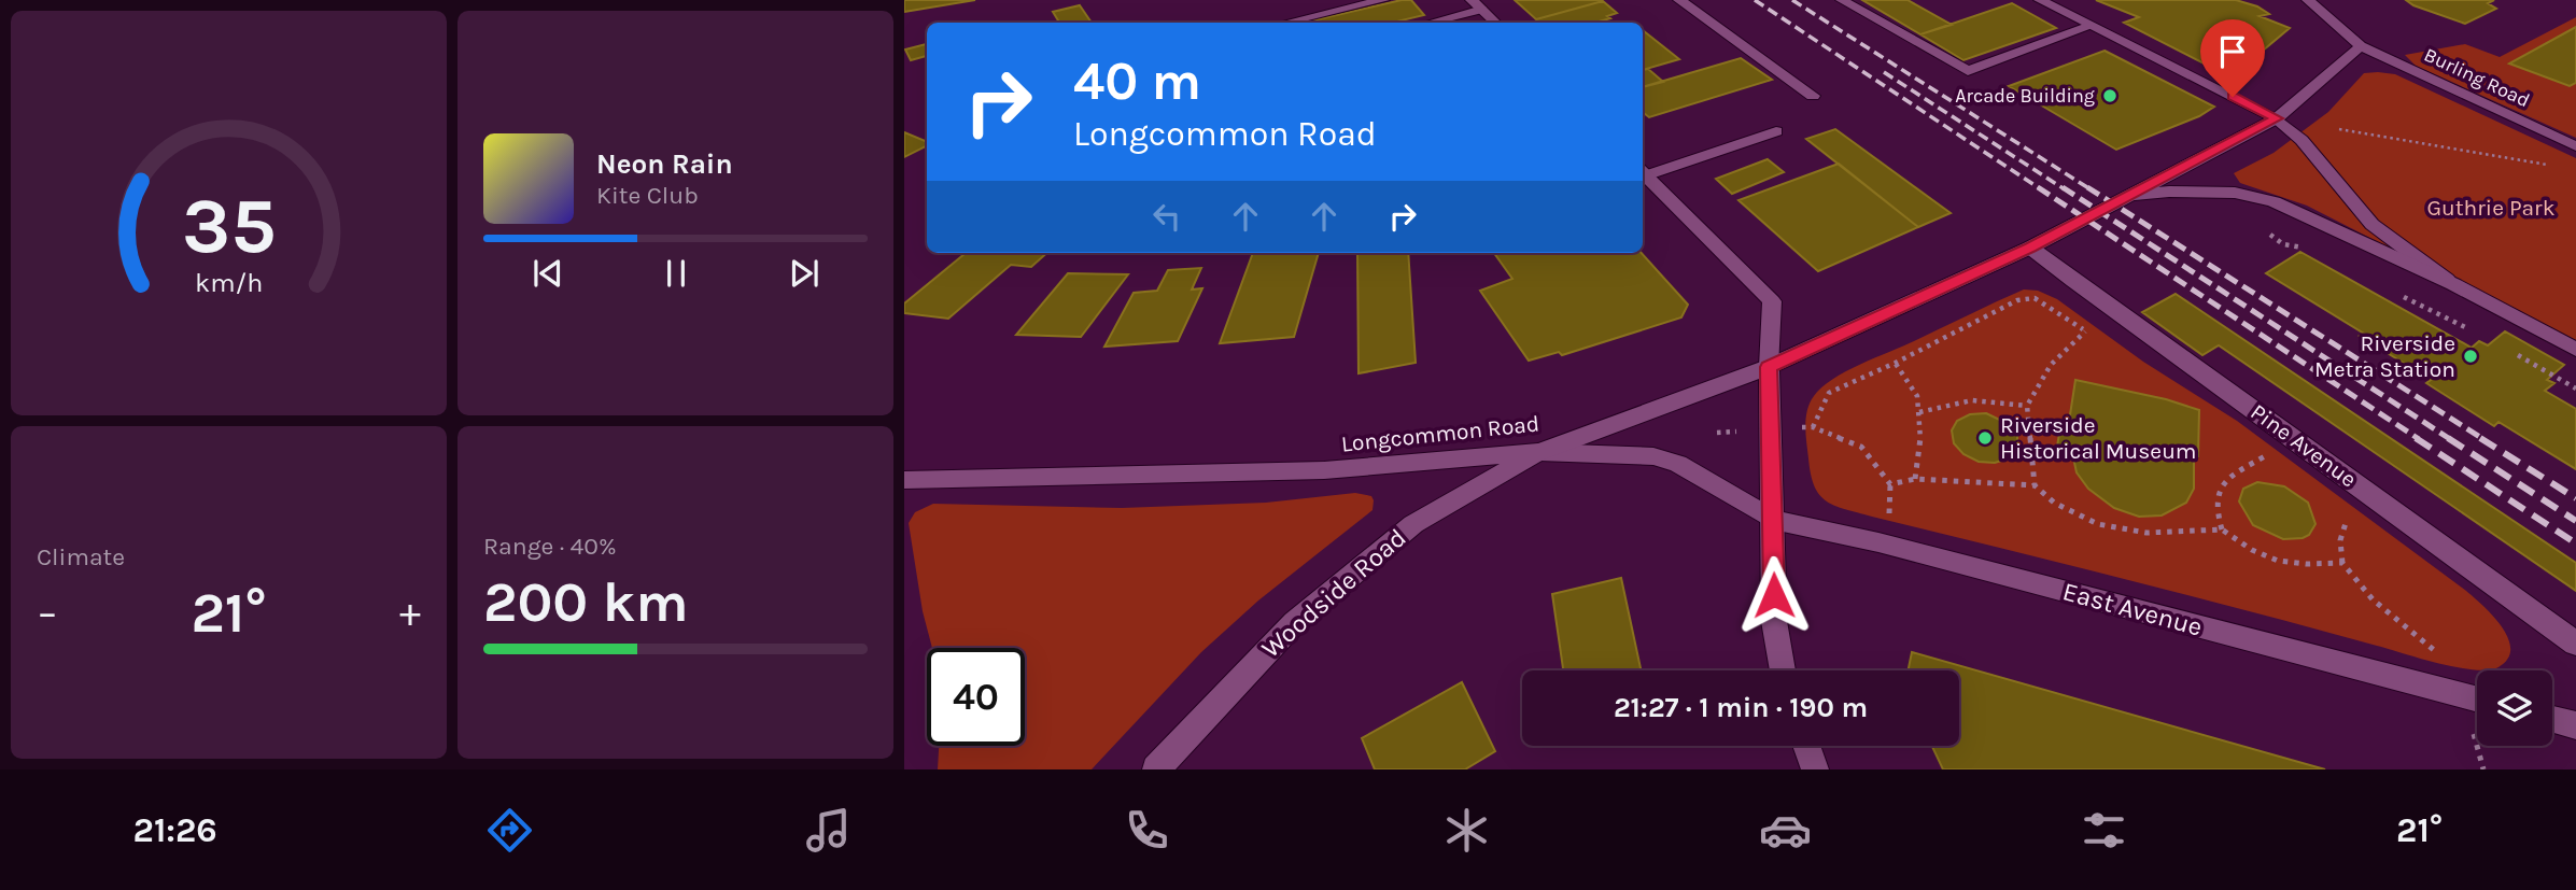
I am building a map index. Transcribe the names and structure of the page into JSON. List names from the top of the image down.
{
  "streets": {
    "street": [
      "Burling Road",
      "Longcommon Road",
      "Pine Avenue",
      "Woodside Road",
      "East Avenue"
    ]
  },
  "crossings": [
    ["Burling Road", "Longcommon Road"],
    ["Longcommon Road", "Pine Avenue"],
    ["Longcommon Road", "Woodside Road"],
    ["Longcommon Road", "East Avenue"],
    ["Woodside Road", "East Avenue"]
  ],
  "parks": ["Guthrie Park"],
  "places": ["Arcade Building", "Riverside Metra Station", "Riverside Historical Museum"],
  "page": {
    "turn": ["40 m", "Longcommon Road"],
    "song": ["Neon Rain", "Kite Club"],
    "tile": [
      "Climate",
      ["Range · 40%", "200 km"]
    ],
    "heat": ["−", "21°", "+"],
    "limit": "40",
    "trip": "21:27 · 1 min · 190 m",
    "tabs": ["21:26", "21°"],
    "gauge": ["35", "km/h"]
  }
}
